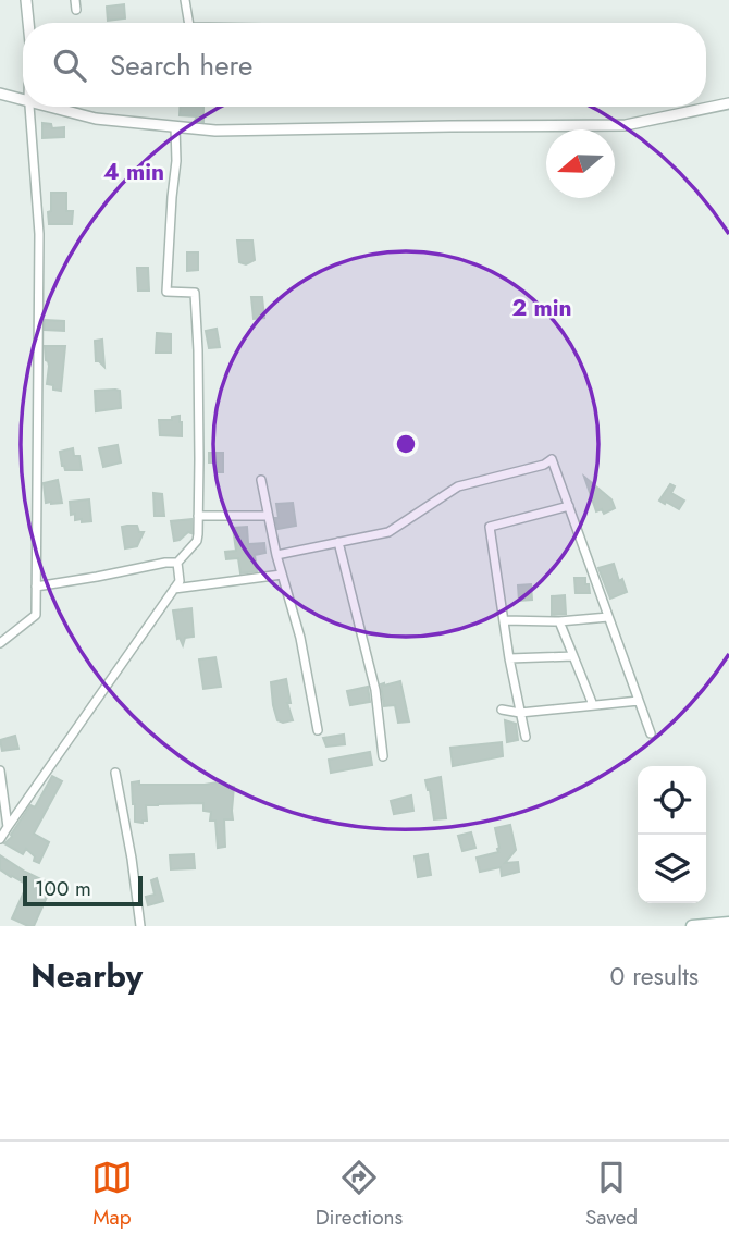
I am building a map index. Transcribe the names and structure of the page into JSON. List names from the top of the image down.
{
  "scale_bar": "100 m",
  "north": "left",
  "page": {
    "search": "Search here",
    "scale": "100 m",
    "heading": ["Nearby", "0 results"],
    "nav": ["Map", "Directions", "Saved"]
  },
  "rings": ["4 min", "2 min"]
}
